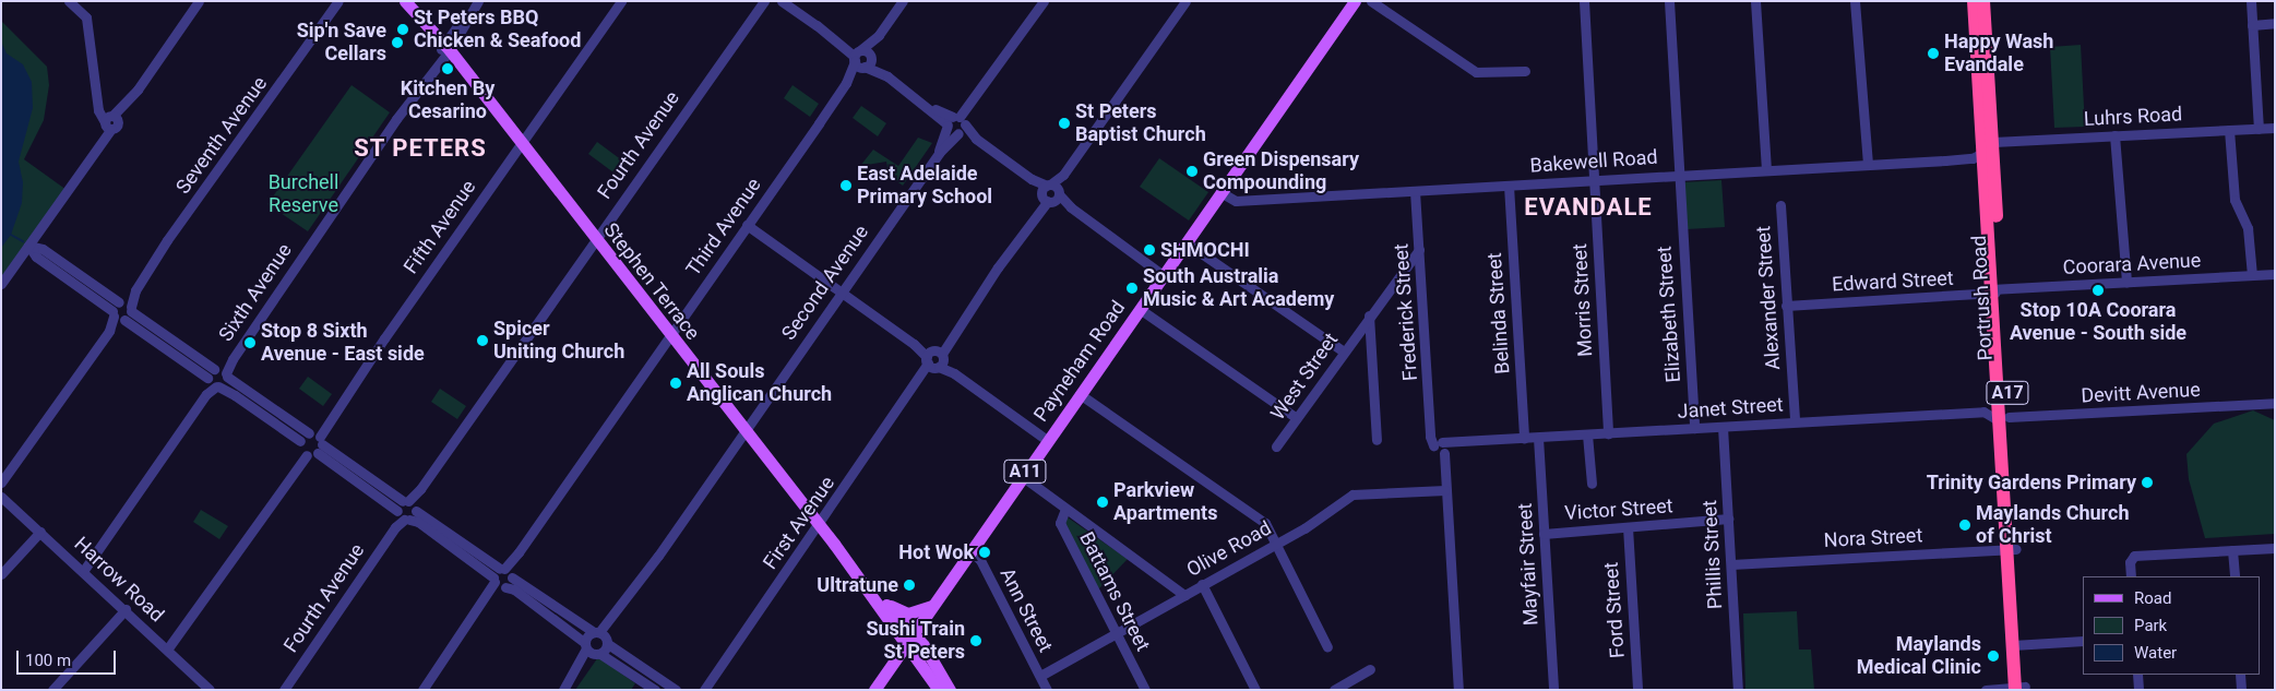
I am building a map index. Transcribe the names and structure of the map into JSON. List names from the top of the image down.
{
  "streets": {
    "highway": ["Portrush Road", "A17"],
    "main road": ["Stephen Terrace", "Payneham Road", "A11"],
    "street": [
      "Luhrs Road",
      "Seventh Avenue",
      "Fourth Avenue",
      "Bakewell Road",
      "Fifth Avenue",
      "Third Avenue",
      "Coorara Avenue",
      "Edward Street",
      "Second Avenue",
      "Sixth Avenue",
      "Alexander Street",
      "Morris Street",
      "Frederick Street",
      "Belinda Street",
      "Elizabeth Street",
      "West Street",
      "Devitt Avenue",
      "Janet Street",
      "Victor Street",
      "First Avenue",
      "Nora Street",
      "Olive Road",
      "Phillis Street",
      "Mayfair Street",
      "Harrow Road",
      "Battams Street",
      "Ann Street",
      "Ford Street"
    ]
  },
  "crossings": [
    ["Luhrs Road", "Portrush Road"],
    ["Fourth Avenue", "Stephen Terrace"],
    ["Bakewell Road", "Portrush Road"],
    ["Bakewell Road", "Morris Street"],
    ["Bakewell Road", "Frederick Street"],
    ["Bakewell Road", "Belinda Street"],
    ["Bakewell Road", "Elizabeth Street"],
    ["Bakewell Road", "Payneham Road"],
    ["Fifth Avenue", "Stephen Terrace"],
    ["Third Avenue", "Stephen Terrace"],
    ["Coorara Avenue", "Edward Street"],
    ["Coorara Avenue", "Portrush Road"],
    ["Stephen Terrace", "Second Avenue"],
    ["Stephen Terrace", "Sixth Avenue"],
    ["Stephen Terrace", "Payneham Road"],
    ["Stephen Terrace", "First Avenue"],
    ["Edward Street", "Alexander Street"],
    ["Edward Street", "Portrush Road"],
    ["Alexander Street", "Janet Street"],
    ["Portrush Road", "Devitt Avenue"],
    ["Portrush Road", "Nora Street"],
    ["Morris Street", "Janet Street"],
    ["Frederick Street", "West Street"],
    ["Frederick Street", "Janet Street"],
    ["Frederick Street", "Olive Road"],
    ["Belinda Street", "Janet Street"],
    ["Elizabeth Street", "Janet Street"],
    ["Payneham Road", "Ann Street"],
    ["Janet Street", "Phillis Street"],
    ["Janet Street", "Mayfair Street"],
    ["Victor Street", "Phillis Street"],
    ["Victor Street", "Mayfair Street"],
    ["Victor Street", "Ford Street"],
    ["Nora Street", "Phillis Street"],
    ["Olive Road", "Battams Street"],
    ["Olive Road", "Ann Street"]
  ],
  "districts": ["ST PETERS", "EVANDALE"],
  "parks": ["Burchell Reserve"],
  "places": [
    "St Peters BBQ Chicken & Seafood",
    "Sip'n Save Cellars",
    "Happy Wash Evandale",
    "Kitchen By Cesarino",
    "St Peters Baptist Church",
    "Green Dispensary Compounding",
    "East Adelaide Primary School",
    "SHMOCHI",
    "South Australia Music & Art Academy",
    "Stop 10A Coorara Avenue - South side",
    "Spicer Uniting Church",
    "Stop 8 Sixth Avenue - East side",
    "All Souls Anglican Church",
    "Trinity Gardens Primary",
    "Parkview Apartments",
    "Maylands Church of Christ",
    "Hot Wok",
    "Ultratune",
    "Sushi Train St Peters",
    "Maylands Medical Clinic"
  ],
  "legend": ["Road", "Park", "Water"],
  "scale_bar": "100 m"
}
